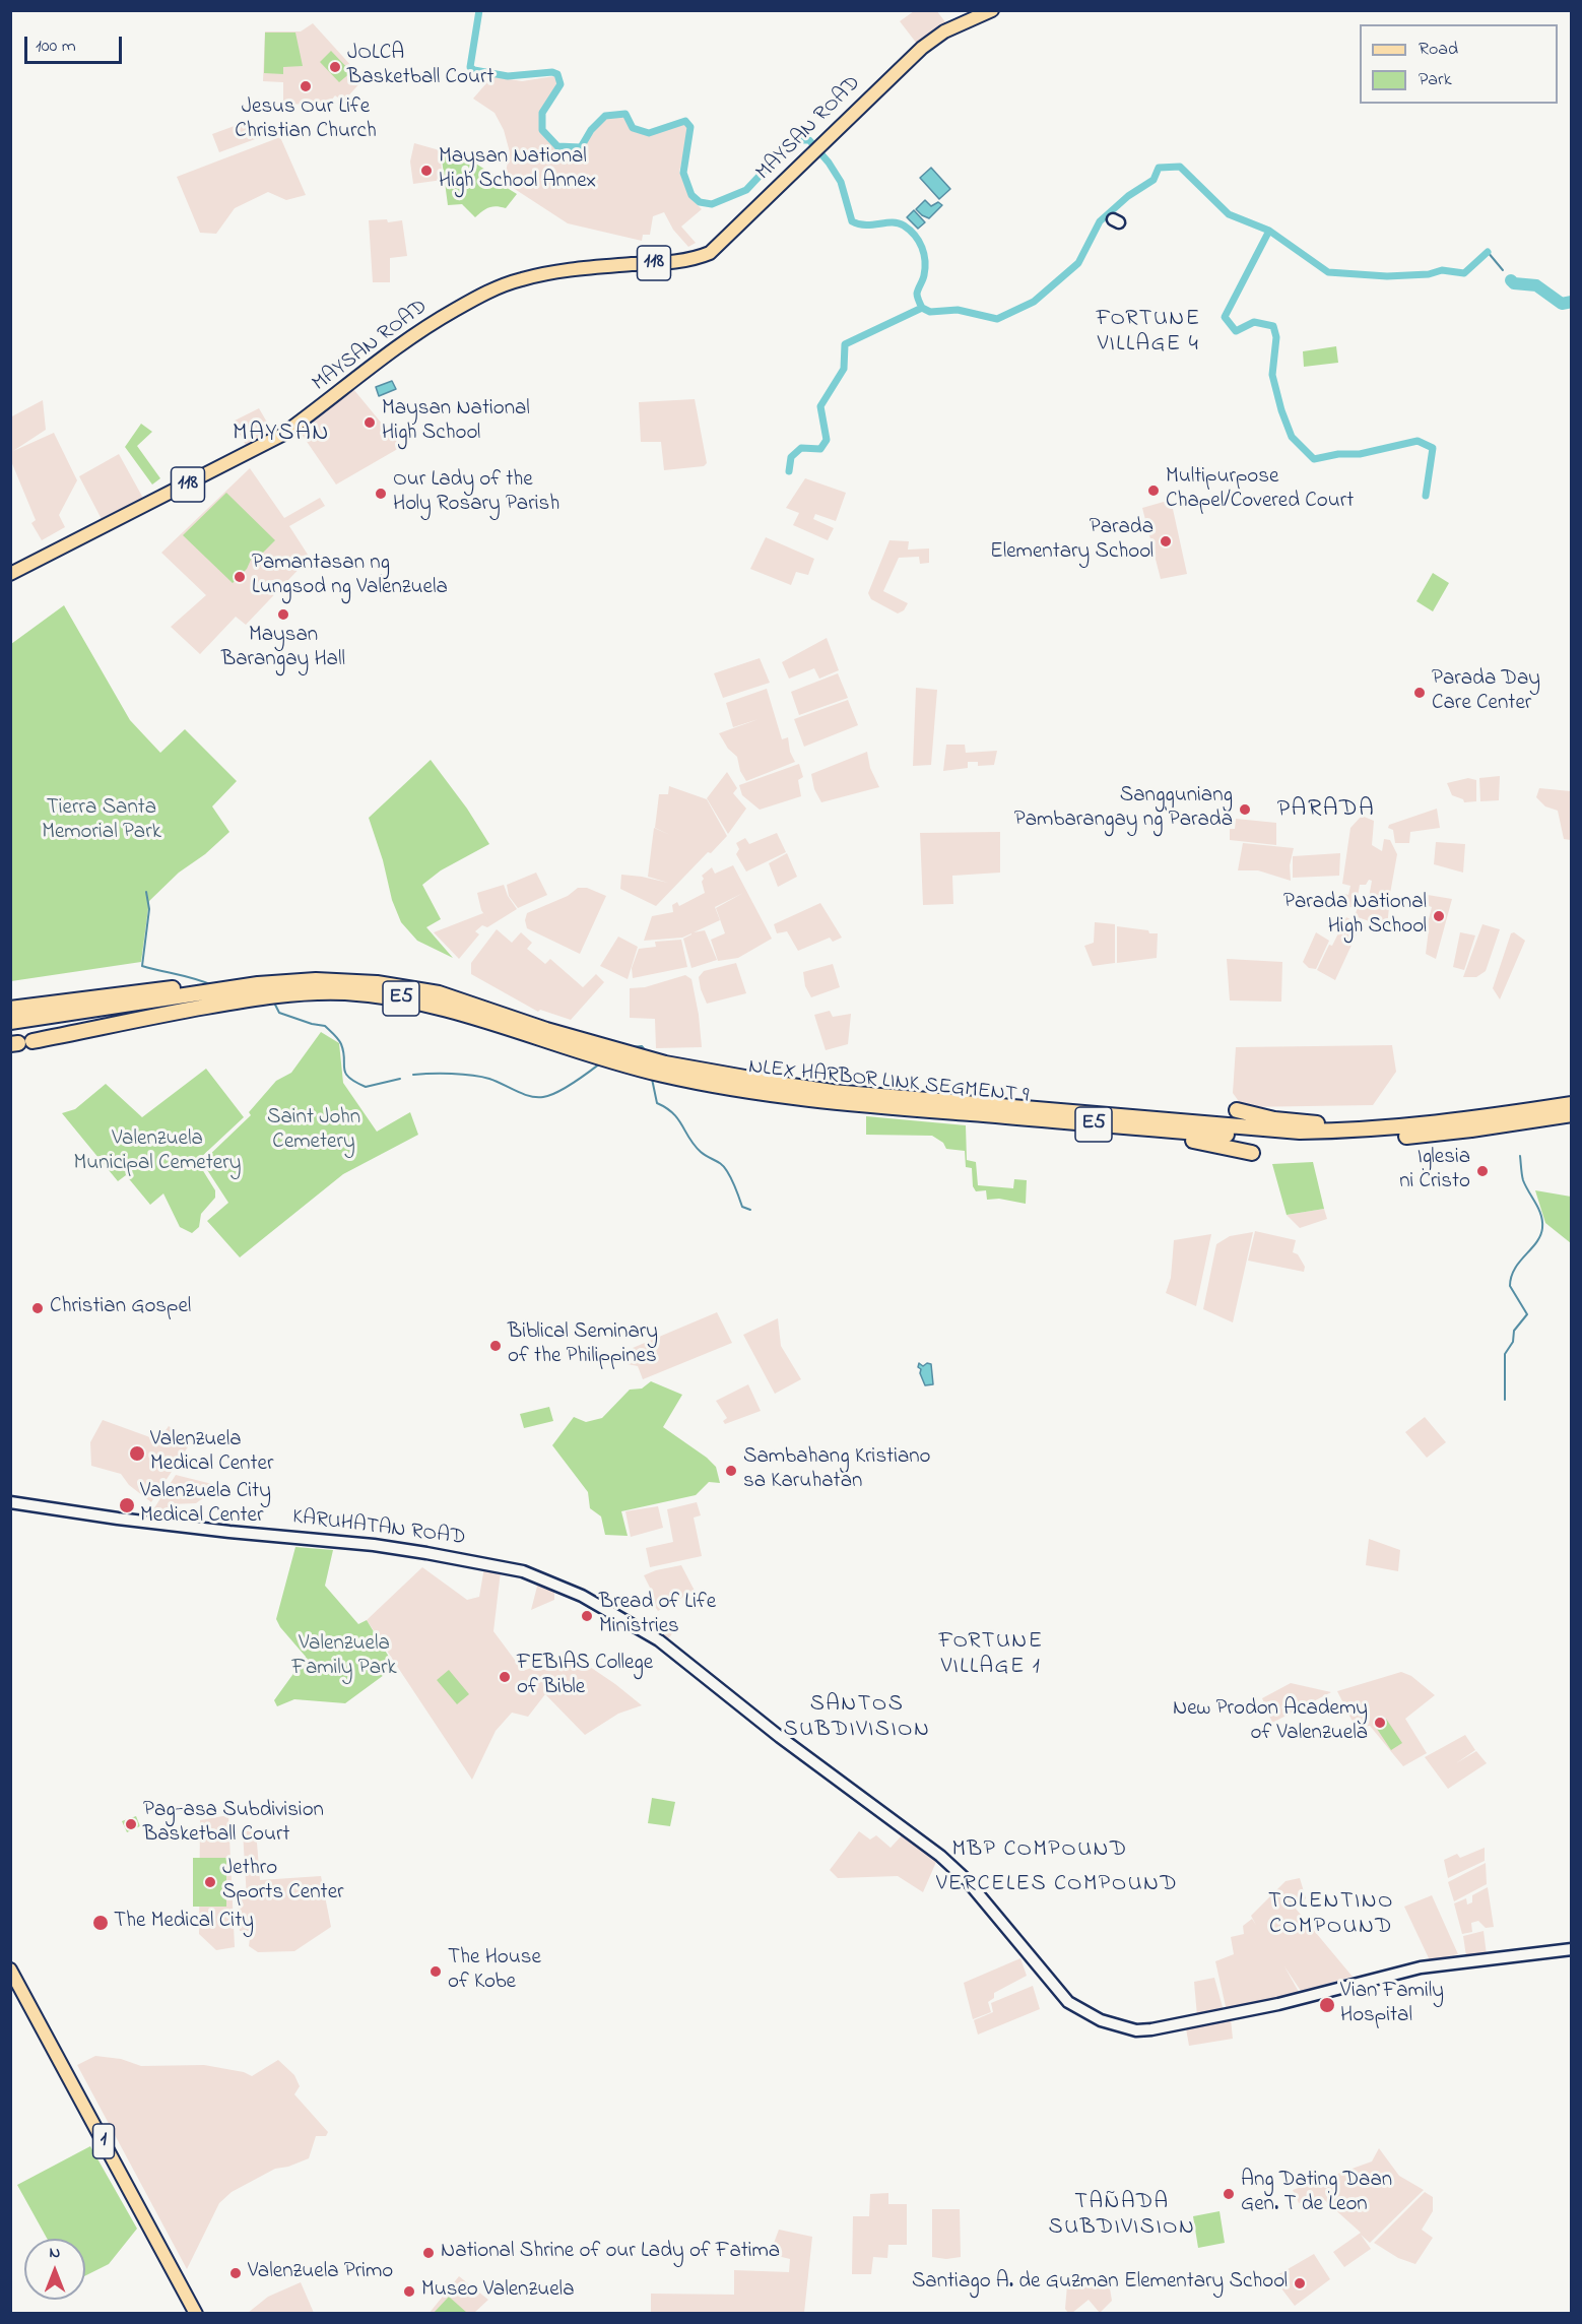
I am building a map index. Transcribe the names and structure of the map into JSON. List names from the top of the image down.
{
  "streets": {
    "highway": ["E5", "NLEX HARBOR LINK SEGMENT 9"],
    "main road": [
      "MAYSAN ROAD",
      "118",
      "KARUHATAN ROAD",
      "1"
    ]
  },
  "crossings": [
    ["E5", "NLEX HARBOR LINK SEGMENT 9"]
  ],
  "districts": [
    "FORTUNE VILLAGE 4",
    "MAYSAN",
    "PARADA",
    "FORTUNE VILLAGE 1",
    "SANTOS SUBDIVISION",
    "MBP COMPOUND",
    "VERCELES COMPOUND",
    "TOLENTINO COMPOUND",
    "TAÑADA SUBDIVISION"
  ],
  "parks": [
    "Tierra Santa Memorial Park",
    "Saint John Cemetery",
    "Valenzuela Municipal Cemetery",
    "Valenzuela Family Park"
  ],
  "places": [
    "JOLCA Basketball Court",
    "Jesus Our Life Christian Church",
    "Maysan National High School Annex",
    "Maysan National High School",
    "Multipurpose Chapel/Covered Court",
    "Our Lady of the Holy Rosary Parish",
    "Parada Elementary School",
    "Pamantasan ng Lungsod ng Valenzuela",
    "Maysan Barangay Hall",
    "Parada Day Care Center",
    "Sangguniang Pambarangay ng Parada",
    "Parada National High School",
    "Iglesia ni Cristo",
    "Christian Gospel",
    "Biblical Seminary of the Philippines",
    "Valenzuela Medical Center",
    "Sambahang Kristiano sa Karuhatan",
    "Valenzuela City Medical Center",
    "Bread of Life Ministries",
    "FEBIAS College of Bible",
    "New Prodon Academy of Valenzuela",
    "Pag-asa Subdivision Basketball Court",
    "Jethro Sports Center",
    "The Medical City",
    "The House of Kobe",
    "Vian Family Hospital",
    "Ang Dating Daan Gen. T de Leon",
    "National Shrine of our Lady of Fatima",
    "Valenzuela Primo",
    "Santiago A. de Guzman Elementary School",
    "Museo Valenzuela"
  ],
  "legend": ["Road", "Park"],
  "scale_bar": "100 m",
  "north": "top"
}
